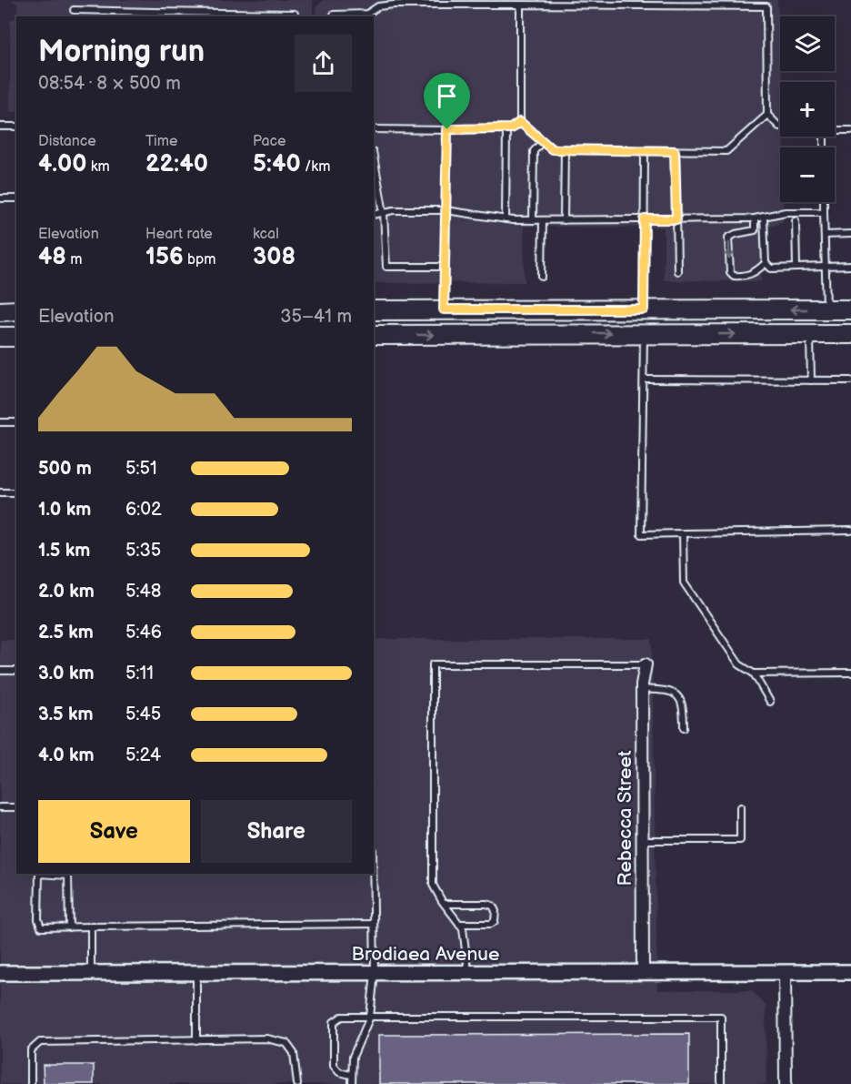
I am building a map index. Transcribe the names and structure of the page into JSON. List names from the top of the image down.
{
  "streets": {
    "street": ["Rebecca Street", "Brodiaea Avenue"]
  },
  "crossings": [
    ["Rebecca Street", "Brodiaea Avenue"]
  ],
  "page": {
    "map_buttons": ["+", "−"],
    "heading": ["Morning run", "08:54 · 8 × 500 m"],
    "stats": [
      ["Distance", "4.00 km"],
      ["Time", "22:40"],
      ["Pace", "5:40 /km"],
      ["Elevation", "48 m"],
      ["Heart rate", "156 bpm"],
      ["kcal", "308"]
    ],
    "chart": ["Elevation", "35–41 m"],
    "list": [
      {
        "name": "500 m",
        "note": "5:51"
      },
      {
        "name": "1.0 km",
        "note": "6:02"
      },
      {
        "name": "1.5 km",
        "note": "5:35"
      },
      {
        "name": "2.0 km",
        "note": "5:48"
      },
      {
        "name": "2.5 km",
        "note": "5:46"
      },
      {
        "name": "3.0 km",
        "note": "5:11"
      },
      {
        "name": "3.5 km",
        "note": "5:45"
      },
      {
        "name": "4.0 km",
        "note": "5:24"
      }
    ],
    "buttons": ["Save", "Share"]
  }
}
